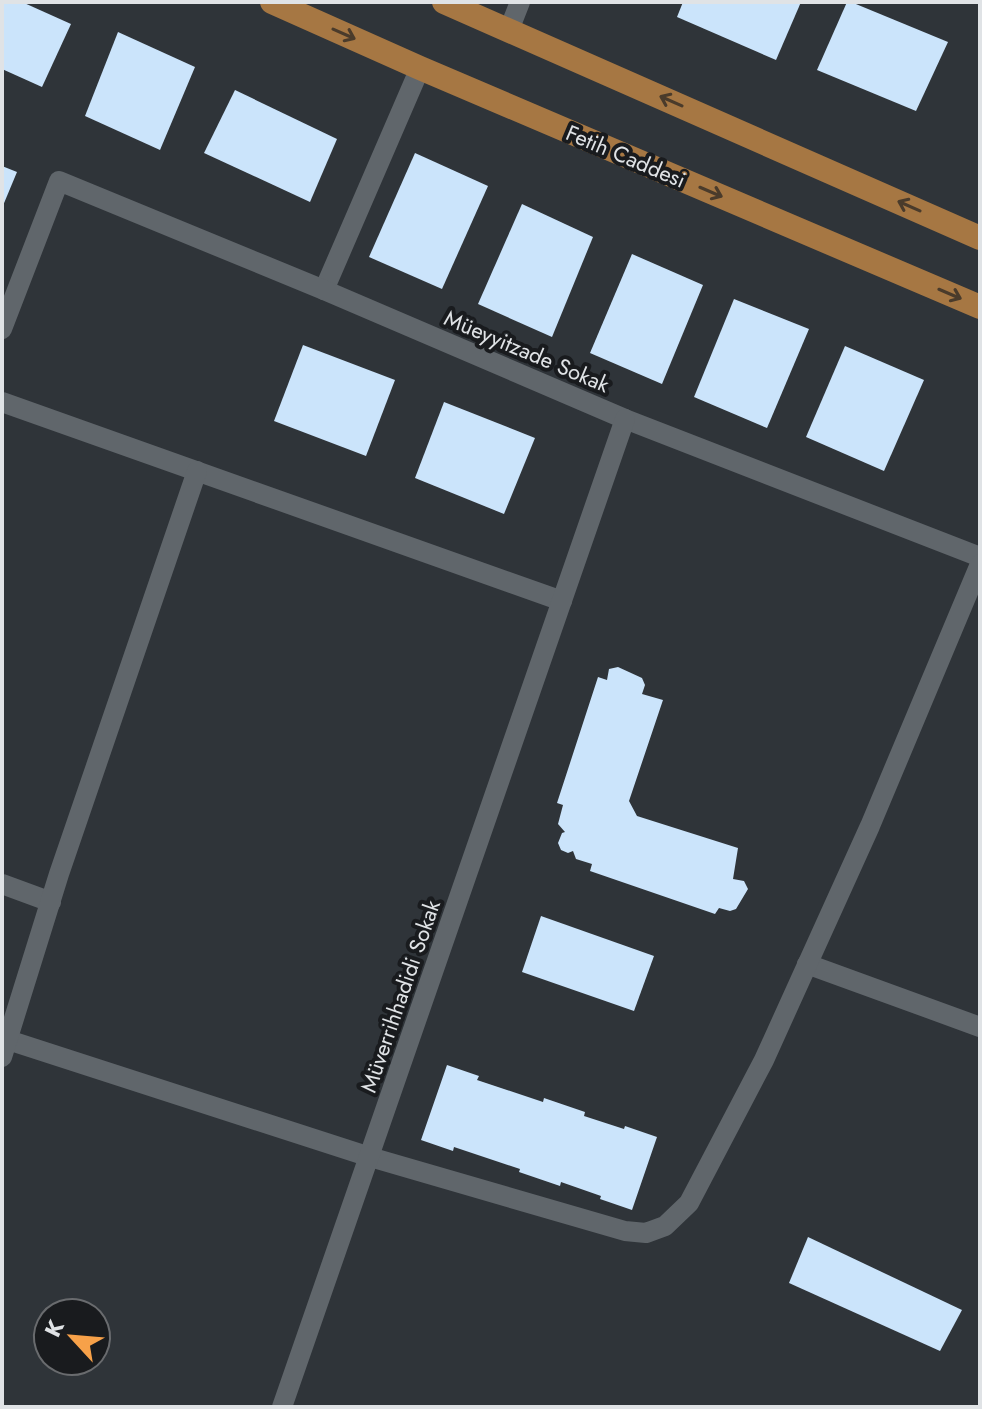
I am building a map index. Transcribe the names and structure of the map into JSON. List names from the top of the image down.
{
  "streets": {
    "main road": ["Fetih Caddesi"],
    "street": ["Müeyyitzade Sokak", "Müverrihhadidi Sokak"]
  },
  "crossings": [
    ["Müeyyitzade Sokak", "Müverrihhadidi Sokak"]
  ],
  "north": "top left"
}
